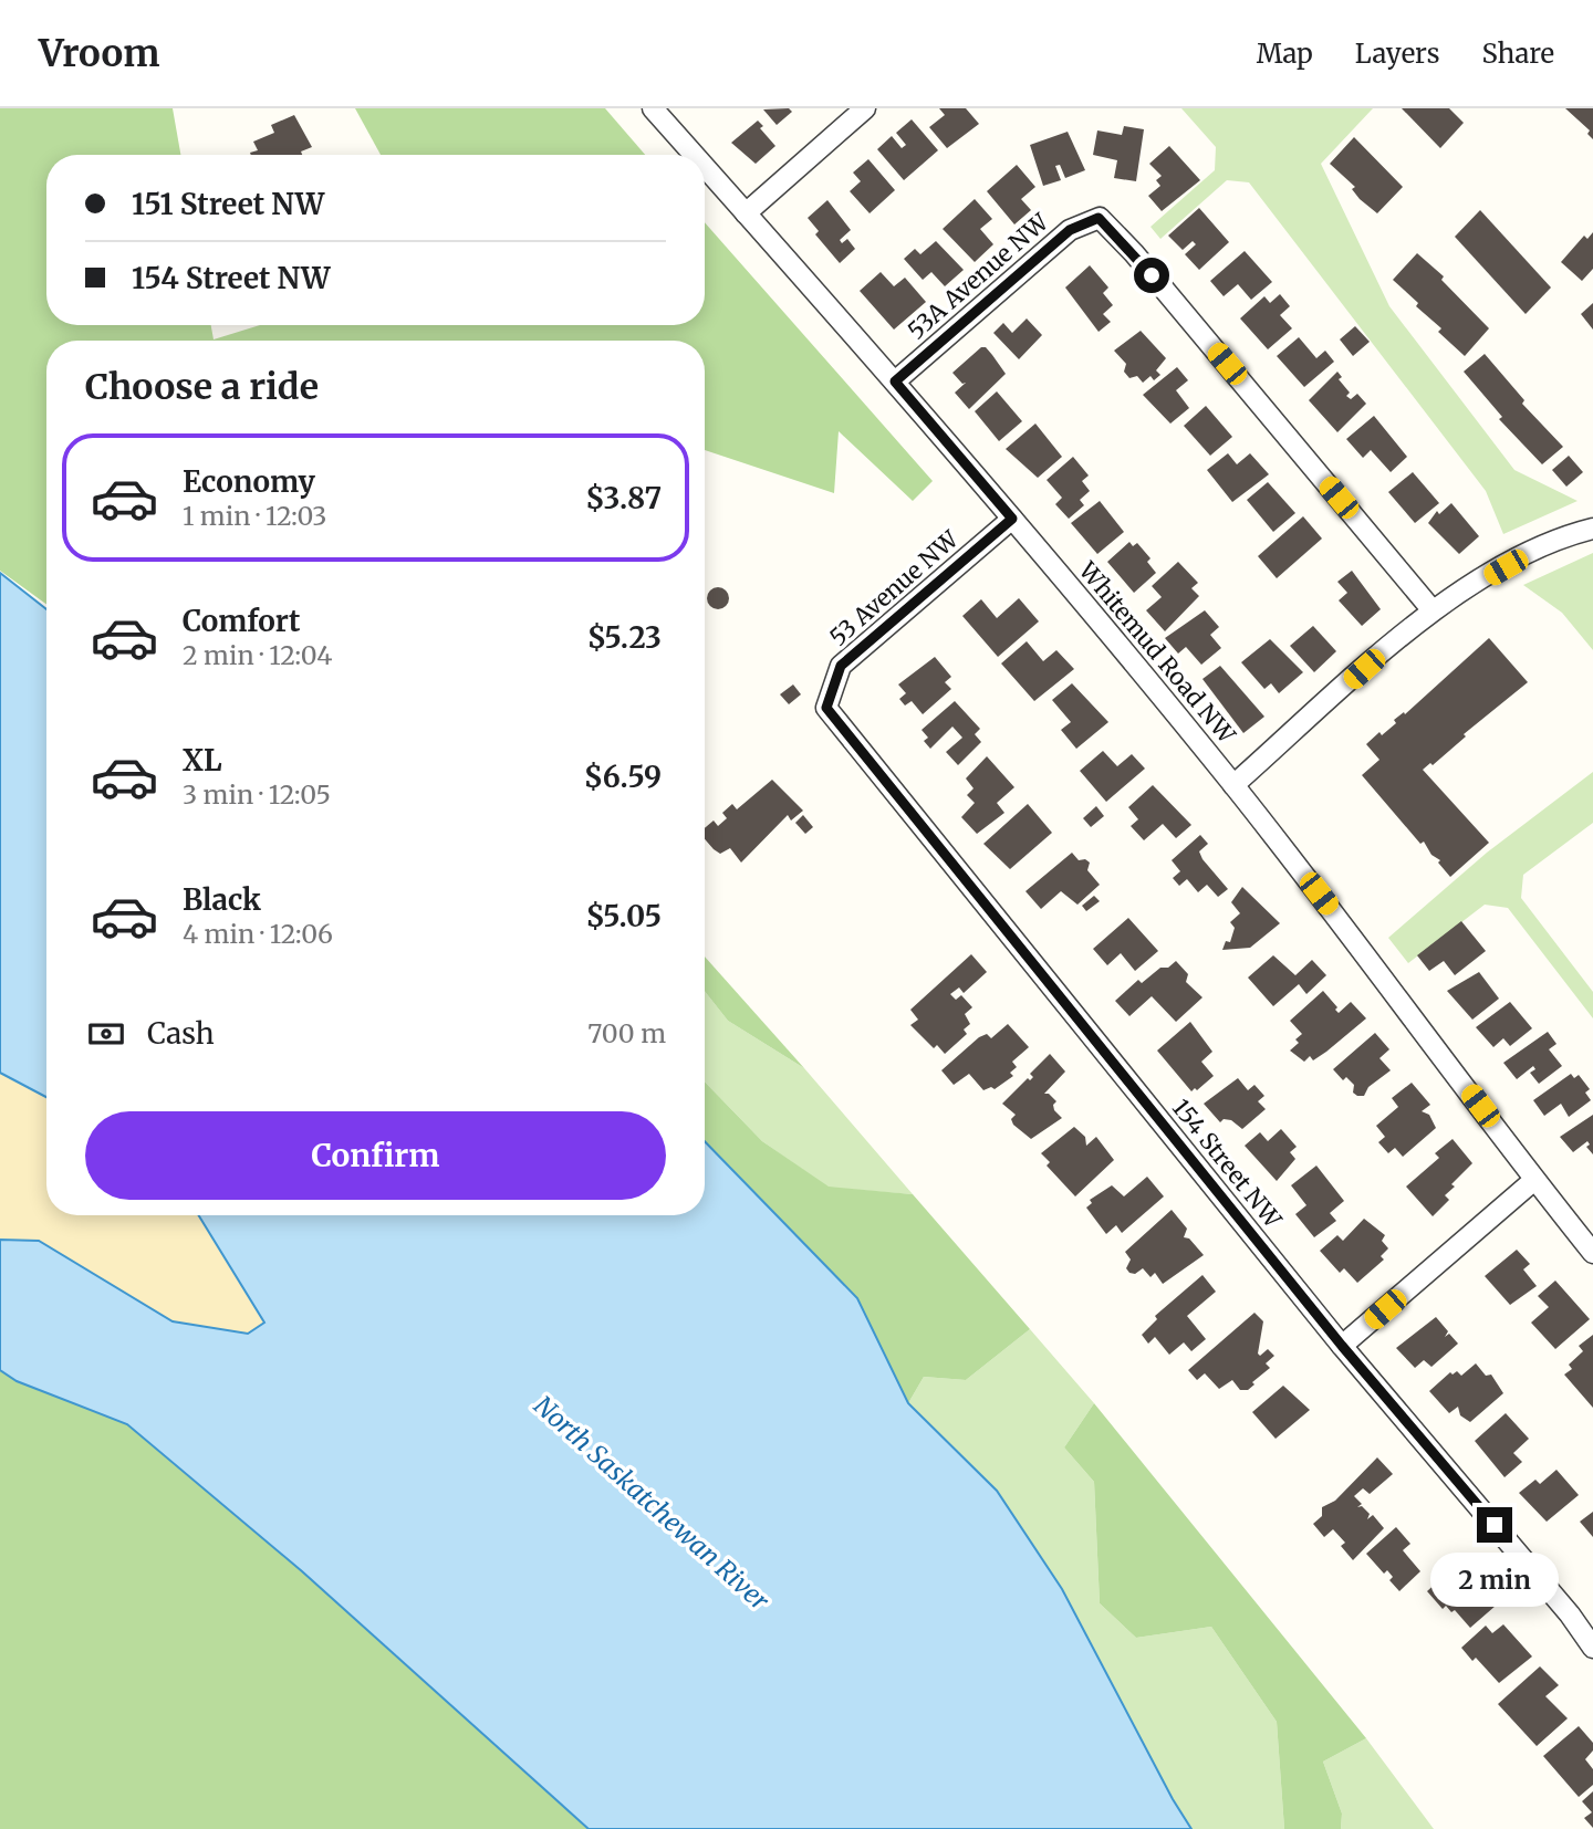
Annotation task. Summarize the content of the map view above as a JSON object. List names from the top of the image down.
{
  "streets": {
    "street": [
      "53A Avenue NW",
      "53 Avenue NW",
      "Whitemud Road NW",
      "154 Street NW"
    ]
  },
  "crossings": [
    ["53A Avenue NW", "Whitemud Road NW"],
    ["53 Avenue NW", "Whitemud Road NW"],
    ["53 Avenue NW", "154 Street NW"]
  ],
  "water": ["North Saskatchewan River"],
  "page": {
    "header": "Vroom",
    "nav": ["Map", "Layers", "Share"],
    "banner": ["151 Street NW", "154 Street NW"],
    "heading": "Choose a ride",
    "list": [
      {
        "name": "Economy",
        "note": "1 min · 12:03",
        "value": "$3.87"
      },
      {
        "name": "Comfort",
        "note": "2 min · 12:04",
        "value": "$5.23"
      },
      {
        "name": "XL",
        "note": "3 min · 12:05",
        "value": "$6.59"
      },
      {
        "name": "Black",
        "note": "4 min · 12:06",
        "value": "$5.05"
      }
    ],
    "pay": ["Cash", "700 m"],
    "buttons": "Confirm",
    "bubble": "2 min"
  }
}
